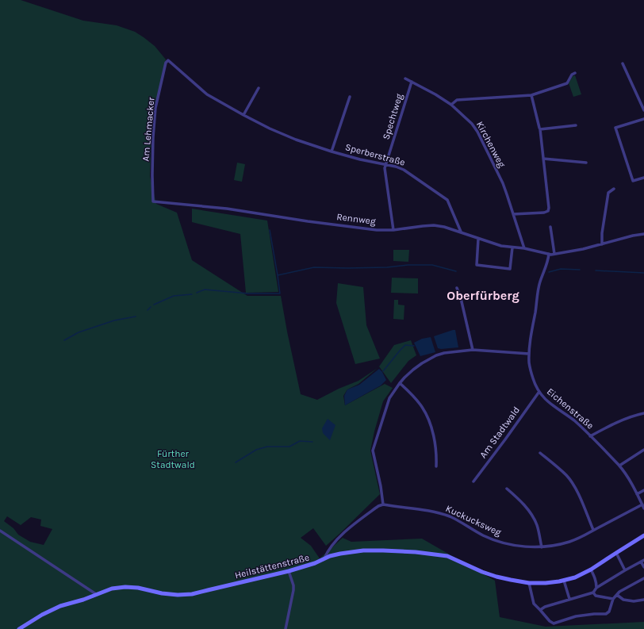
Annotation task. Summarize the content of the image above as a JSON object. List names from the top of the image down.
{
  "streets": {
    "street": [
      "Spechtweg",
      "Am Lehmacker",
      "Kirchenweg",
      "Sperberstraße",
      "Rennweg",
      "Eichenstraße",
      "Am Stadtwald",
      "Kuckucksweg",
      "Heilstättenstraße"
    ]
  },
  "crossings": [
    ["Spechtweg", "Kirchenweg"],
    ["Spechtweg", "Sperberstraße"],
    ["Spechtweg", "Rennweg"],
    ["Am Lehmacker", "Sperberstraße"],
    ["Am Lehmacker", "Rennweg"],
    ["Kirchenweg", "Rennweg"],
    ["Sperberstraße", "Rennweg"],
    ["Rennweg", "Eichenstraße"],
    ["Eichenstraße", "Am Stadtwald"],
    ["Eichenstraße", "Kuckucksweg"]
  ],
  "districts": ["Oberfürberg"],
  "parks": ["Fürther Stadtwald"]
}
